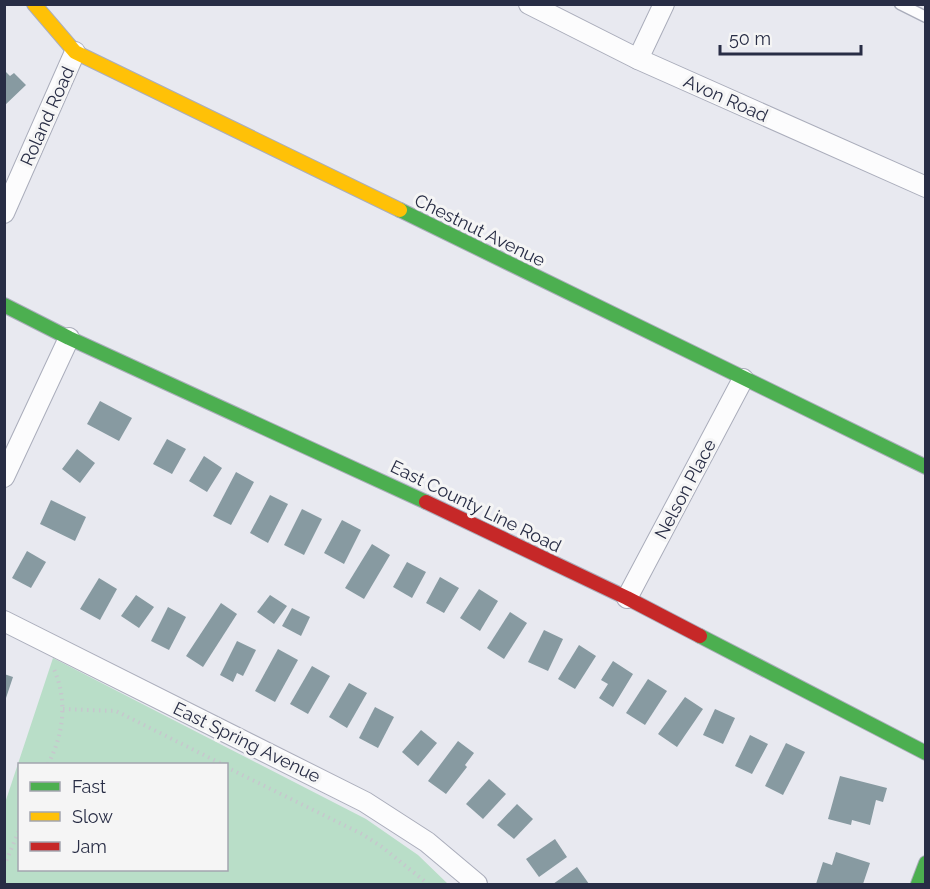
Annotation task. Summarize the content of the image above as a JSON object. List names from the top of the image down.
{
  "streets": {
    "street": [
      "Avon Road",
      "Roland Road",
      "Chestnut Avenue",
      "Nelson Place",
      "East County Line Road",
      "East Spring Avenue"
    ]
  },
  "crossings": [
    ["Roland Road", "Chestnut Avenue"],
    ["Chestnut Avenue", "Nelson Place"],
    ["Nelson Place", "East County Line Road"]
  ],
  "legend": ["Fast", "Slow", "Jam"],
  "scale_bar": "50 m"
}
